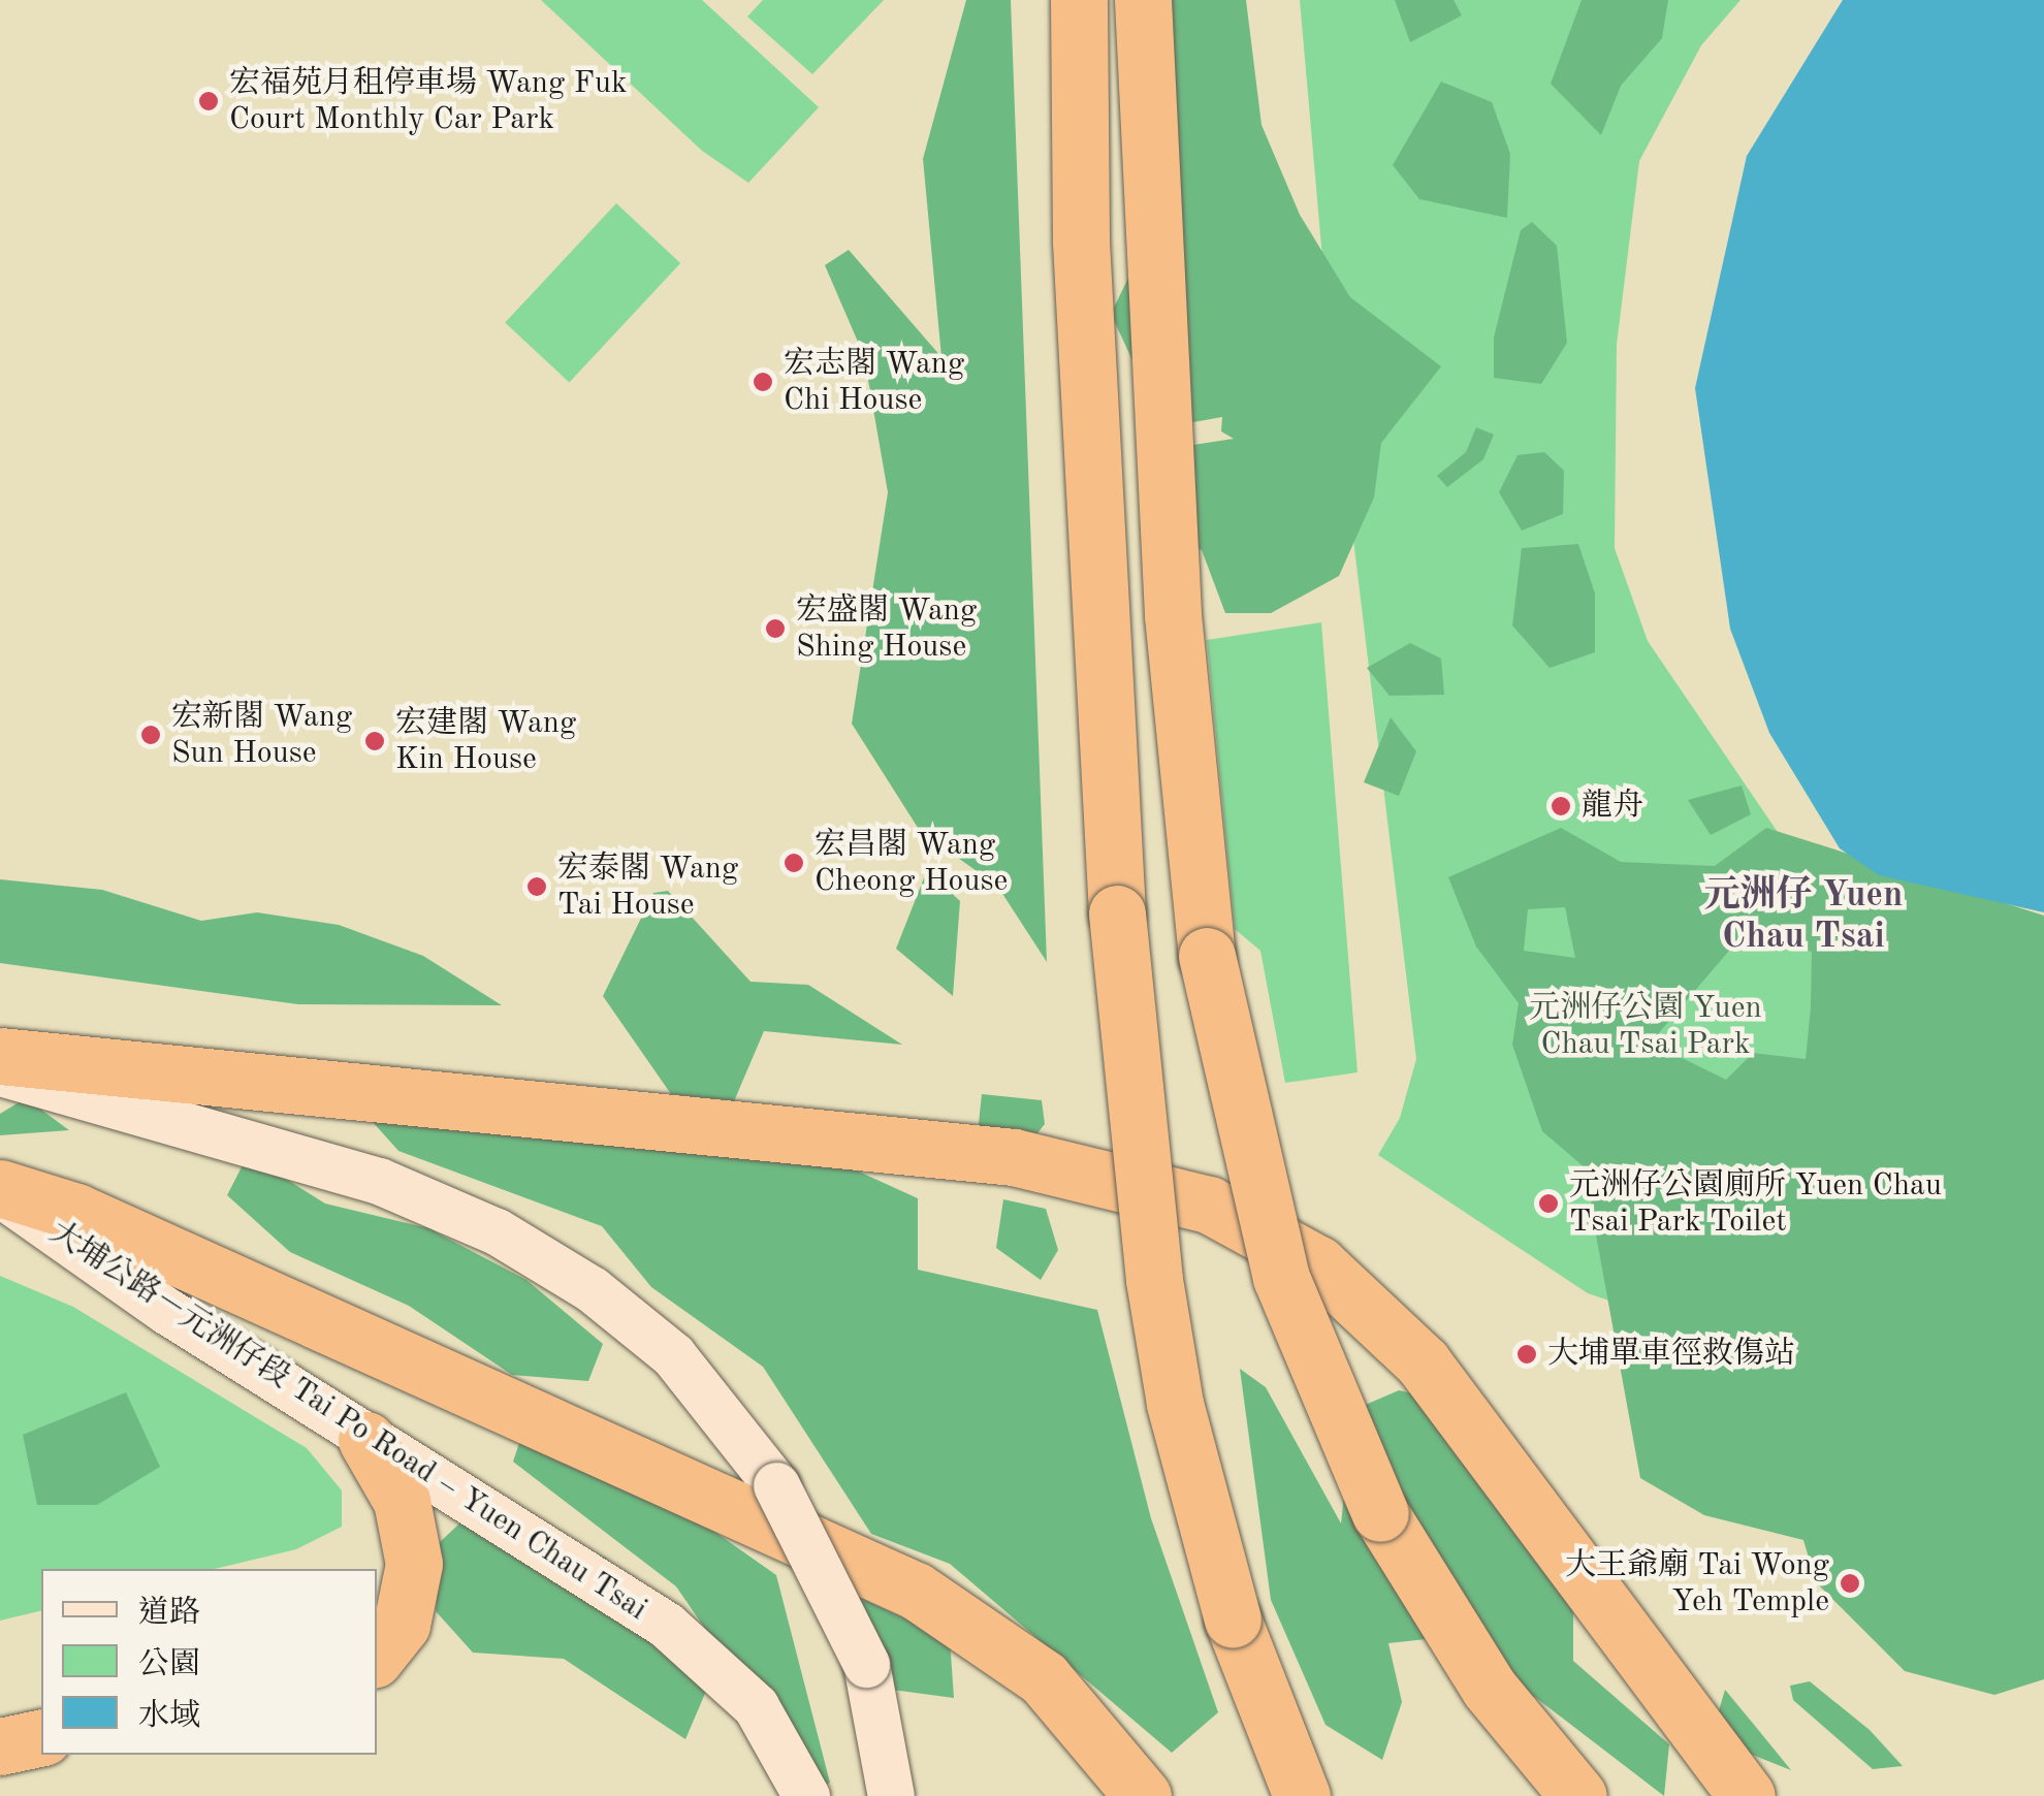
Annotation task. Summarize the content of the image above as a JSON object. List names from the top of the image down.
{
  "streets": {
    "main road": ["大埔公路－元洲仔段 Tai Po Road – Yuen Chau Tsai"]
  },
  "districts": ["元洲仔 Yuen Chau Tsai"],
  "parks": ["元洲仔公園 Yuen Chau Tsai Park"],
  "places": [
    "宏福苑月租停車場 Wang Fuk Court Monthly Car Park",
    "宏志閣 Wang Chi House",
    "宏盛閣 Wang Shing House",
    "宏新閣 Wang Sun House",
    "宏建閣 Wang Kin House",
    "龍舟",
    "宏昌閣 Wang Cheong House",
    "宏泰閣 Wang Tai House",
    "元洲仔公園廁所 Yuen Chau Tsai Park Toilet",
    "大埔單車徑救傷站",
    "大王爺廟 Tai Wong Yeh Temple"
  ],
  "legend": ["道路", "公園", "水域"]
}
